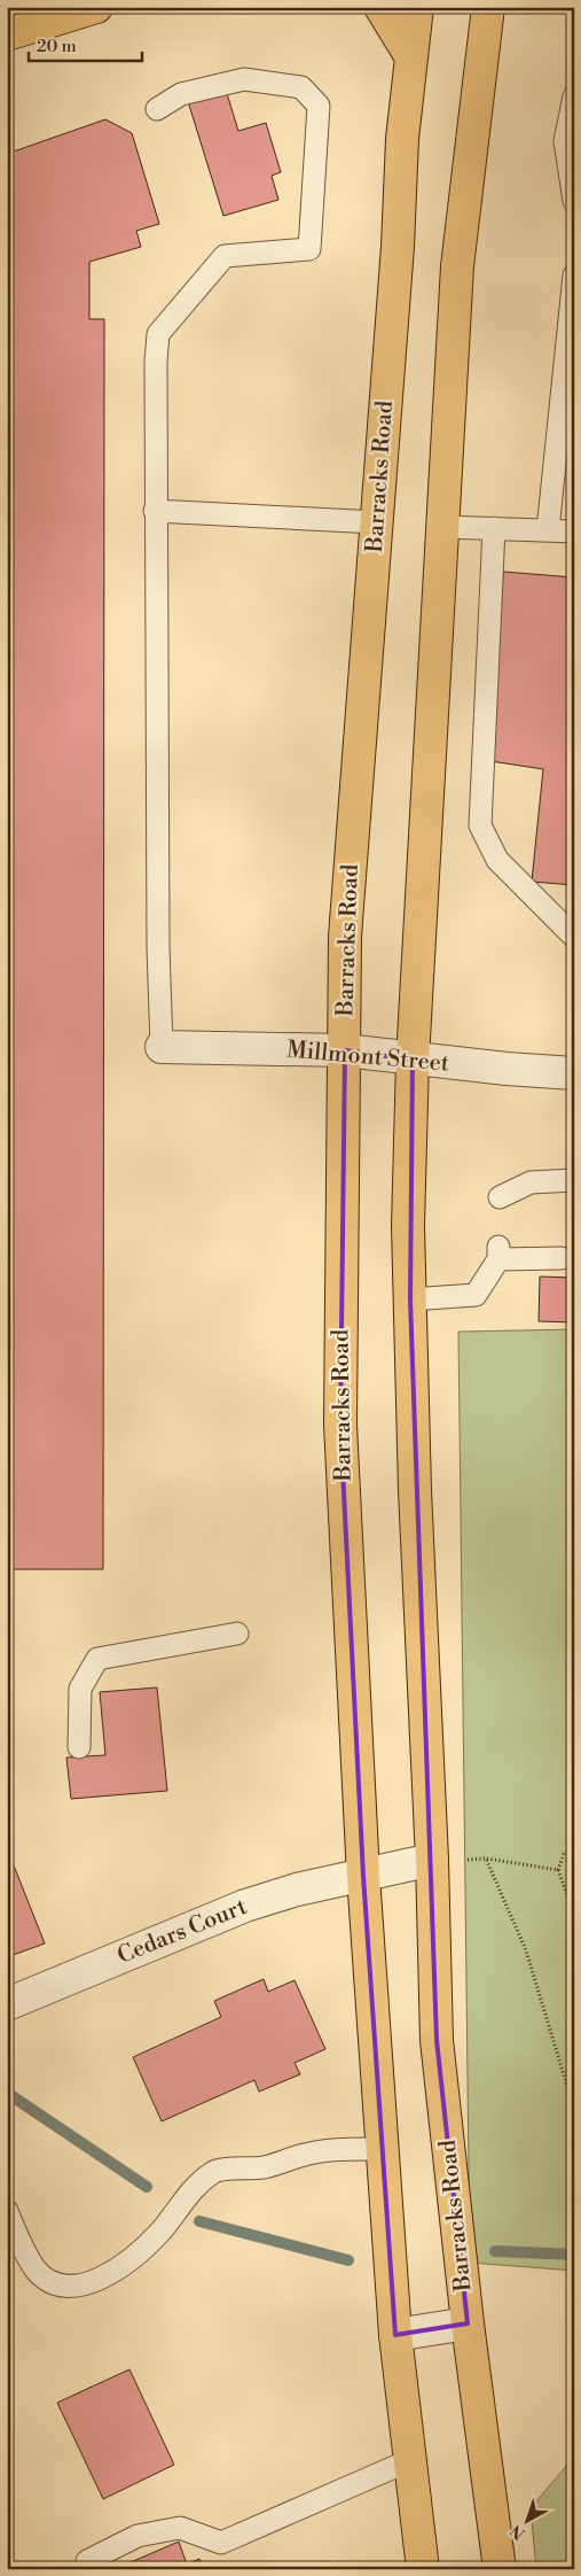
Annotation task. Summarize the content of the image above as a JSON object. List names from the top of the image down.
{
  "streets": {
    "main road": ["Barracks Road"],
    "street": ["Millmont Street", "Cedars Court"]
  },
  "crossings": [
    ["Barracks Road", "Millmont Street"],
    ["Barracks Road", "Cedars Court"]
  ],
  "scale_bar": "20 m",
  "north": "bottom left"
}
